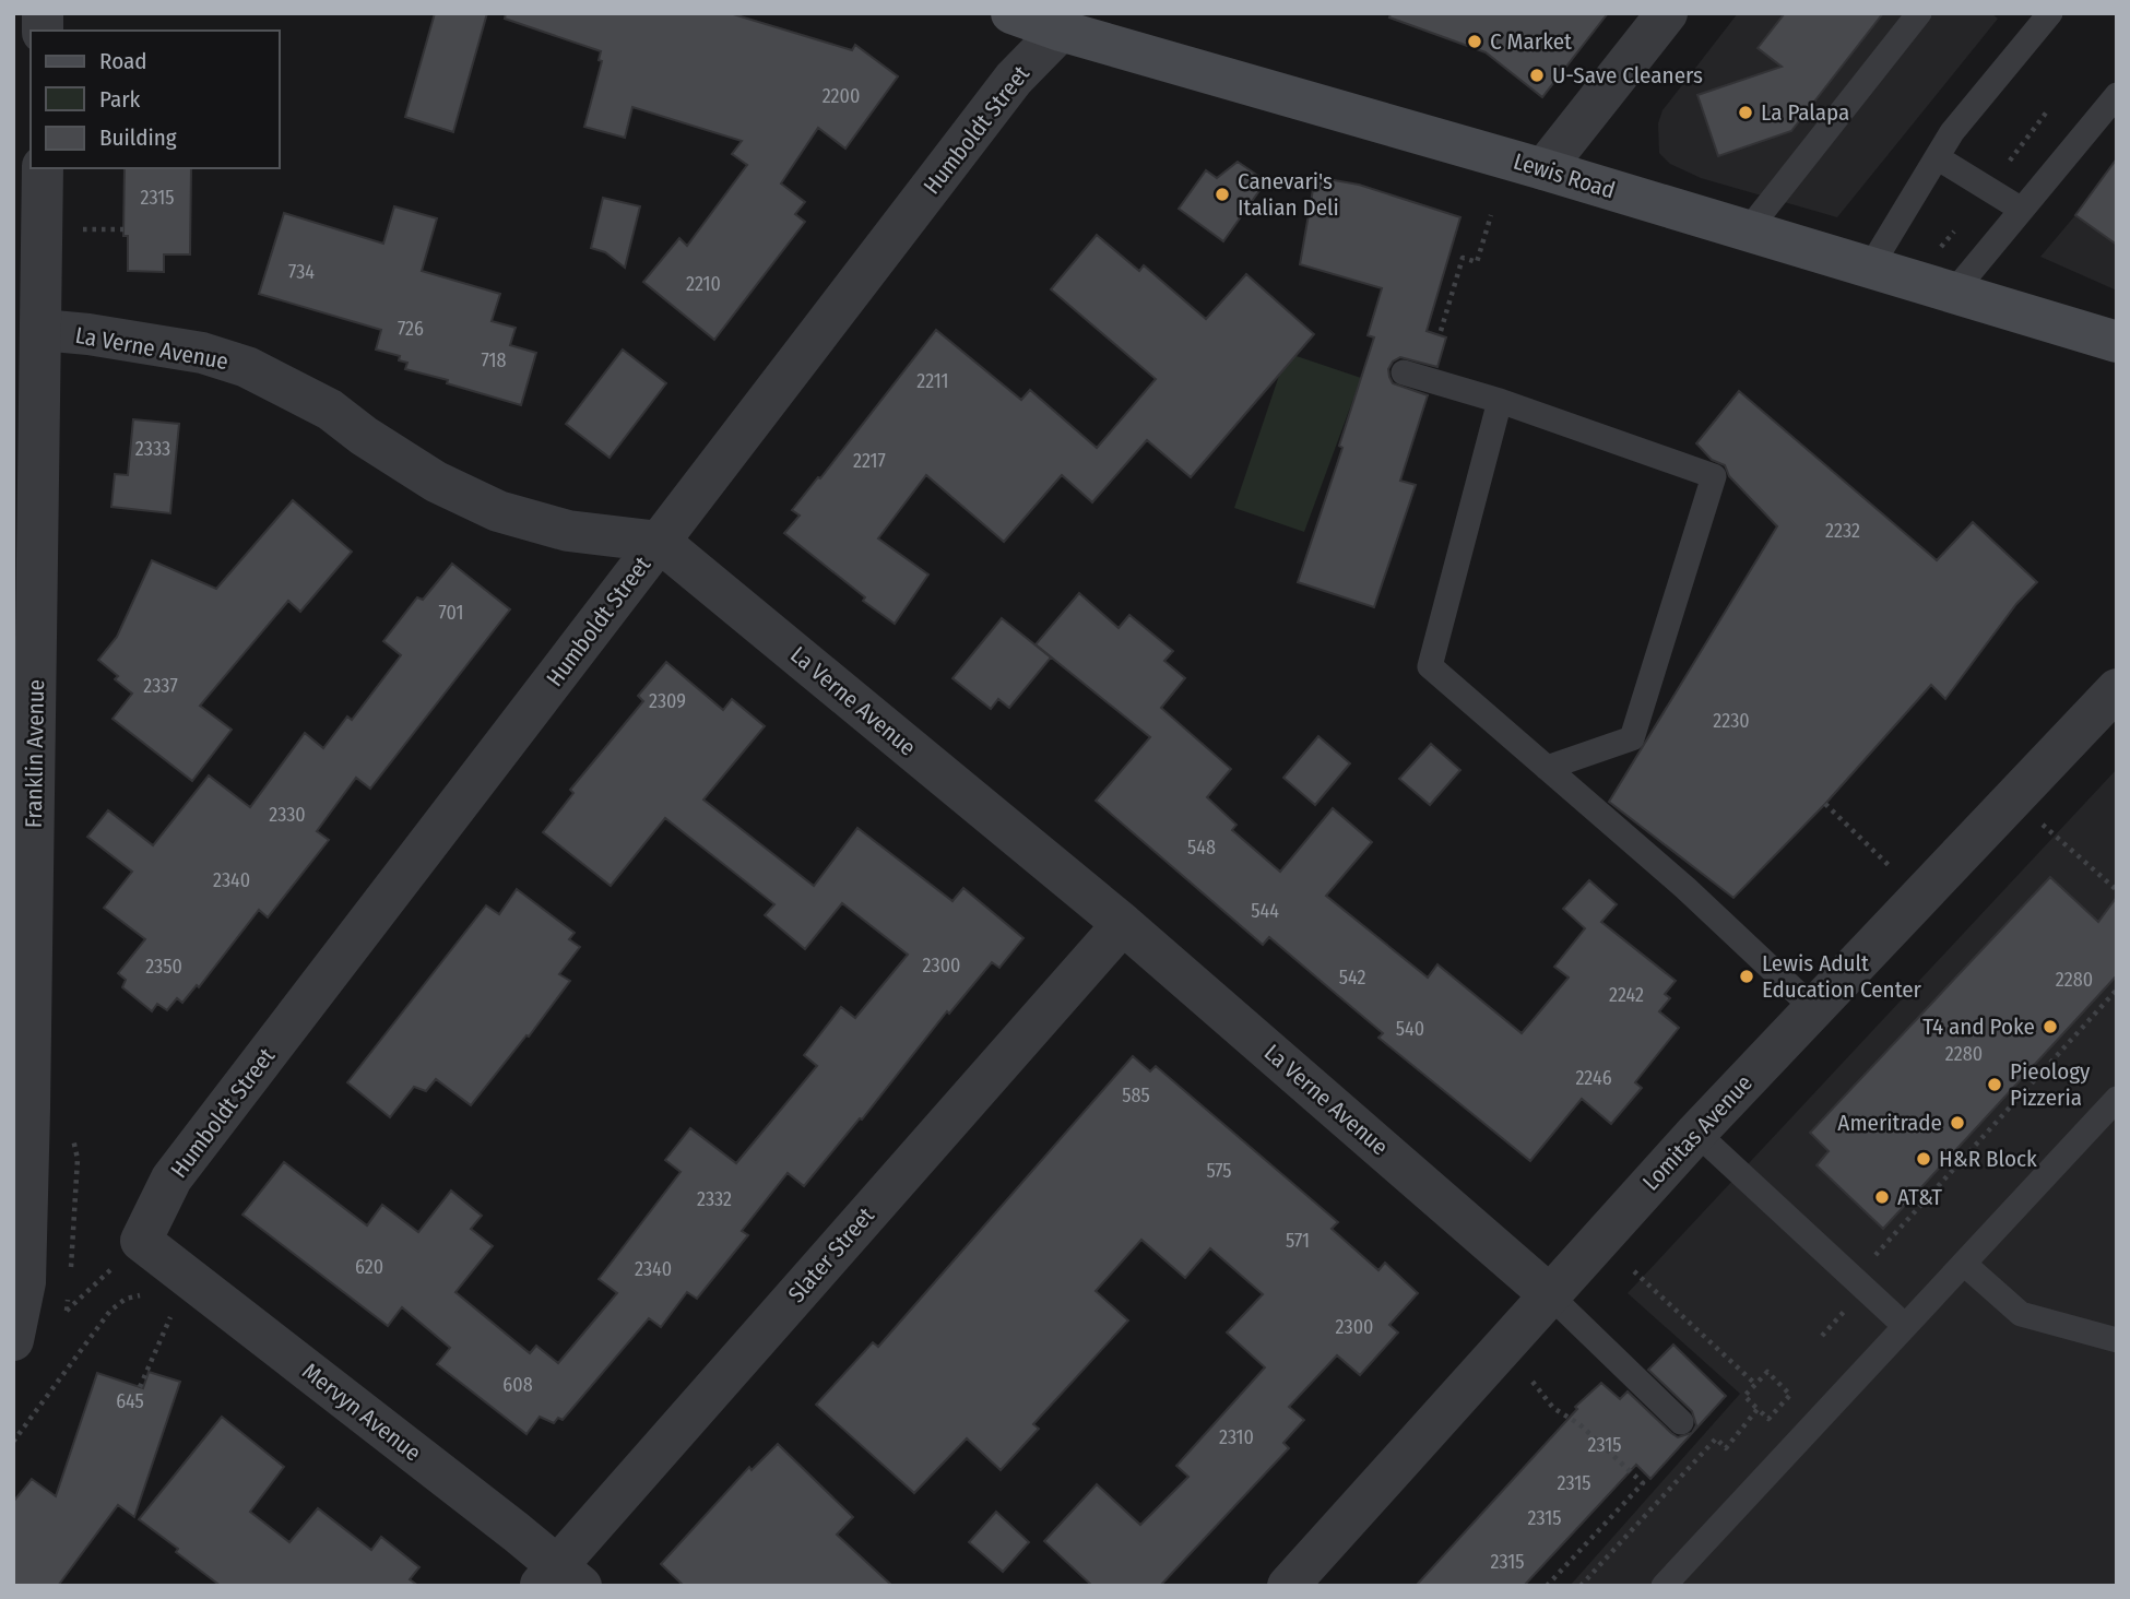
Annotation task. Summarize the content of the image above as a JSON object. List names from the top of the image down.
{
  "streets": {
    "main road": ["Lewis Road"],
    "street": [
      "Humboldt Street",
      "La Verne Avenue",
      "Franklin Avenue",
      "Lomitas Avenue",
      "Slater Street",
      "Mervyn Avenue"
    ]
  },
  "crossings": [
    ["Humboldt Street", "Lewis Road"],
    ["Humboldt Street", "La Verne Avenue"],
    ["Humboldt Street", "Mervyn Avenue"],
    ["La Verne Avenue", "Franklin Avenue"],
    ["La Verne Avenue", "Lomitas Avenue"],
    ["La Verne Avenue", "Slater Street"],
    ["Slater Street", "Mervyn Avenue"]
  ],
  "places": [
    "C Market",
    "U-Save Cleaners",
    "La Palapa",
    "Canevari's Italian Deli",
    "Lewis Adult Education Center",
    "T4 and Poke",
    "Pieology Pizzeria",
    "Ameritrade",
    "H&R Block",
    "AT&T"
  ],
  "house_numbers": [
    "2200",
    "2315",
    "734",
    "2210",
    "726",
    "718",
    "2211",
    "2333",
    "2217",
    "2232",
    "701",
    "2337",
    "2309",
    "2230",
    "2330",
    "548",
    "2340",
    "544",
    "2300",
    "2350",
    "542",
    "2280",
    "2242",
    "540",
    "2280",
    "2246",
    "585",
    "575",
    "2332",
    "571",
    "620",
    "2340",
    "2300",
    "608",
    "645",
    "2310",
    "2315",
    "2315",
    "2315",
    "2315"
  ],
  "legend": ["Road", "Park", "Building"]
}
